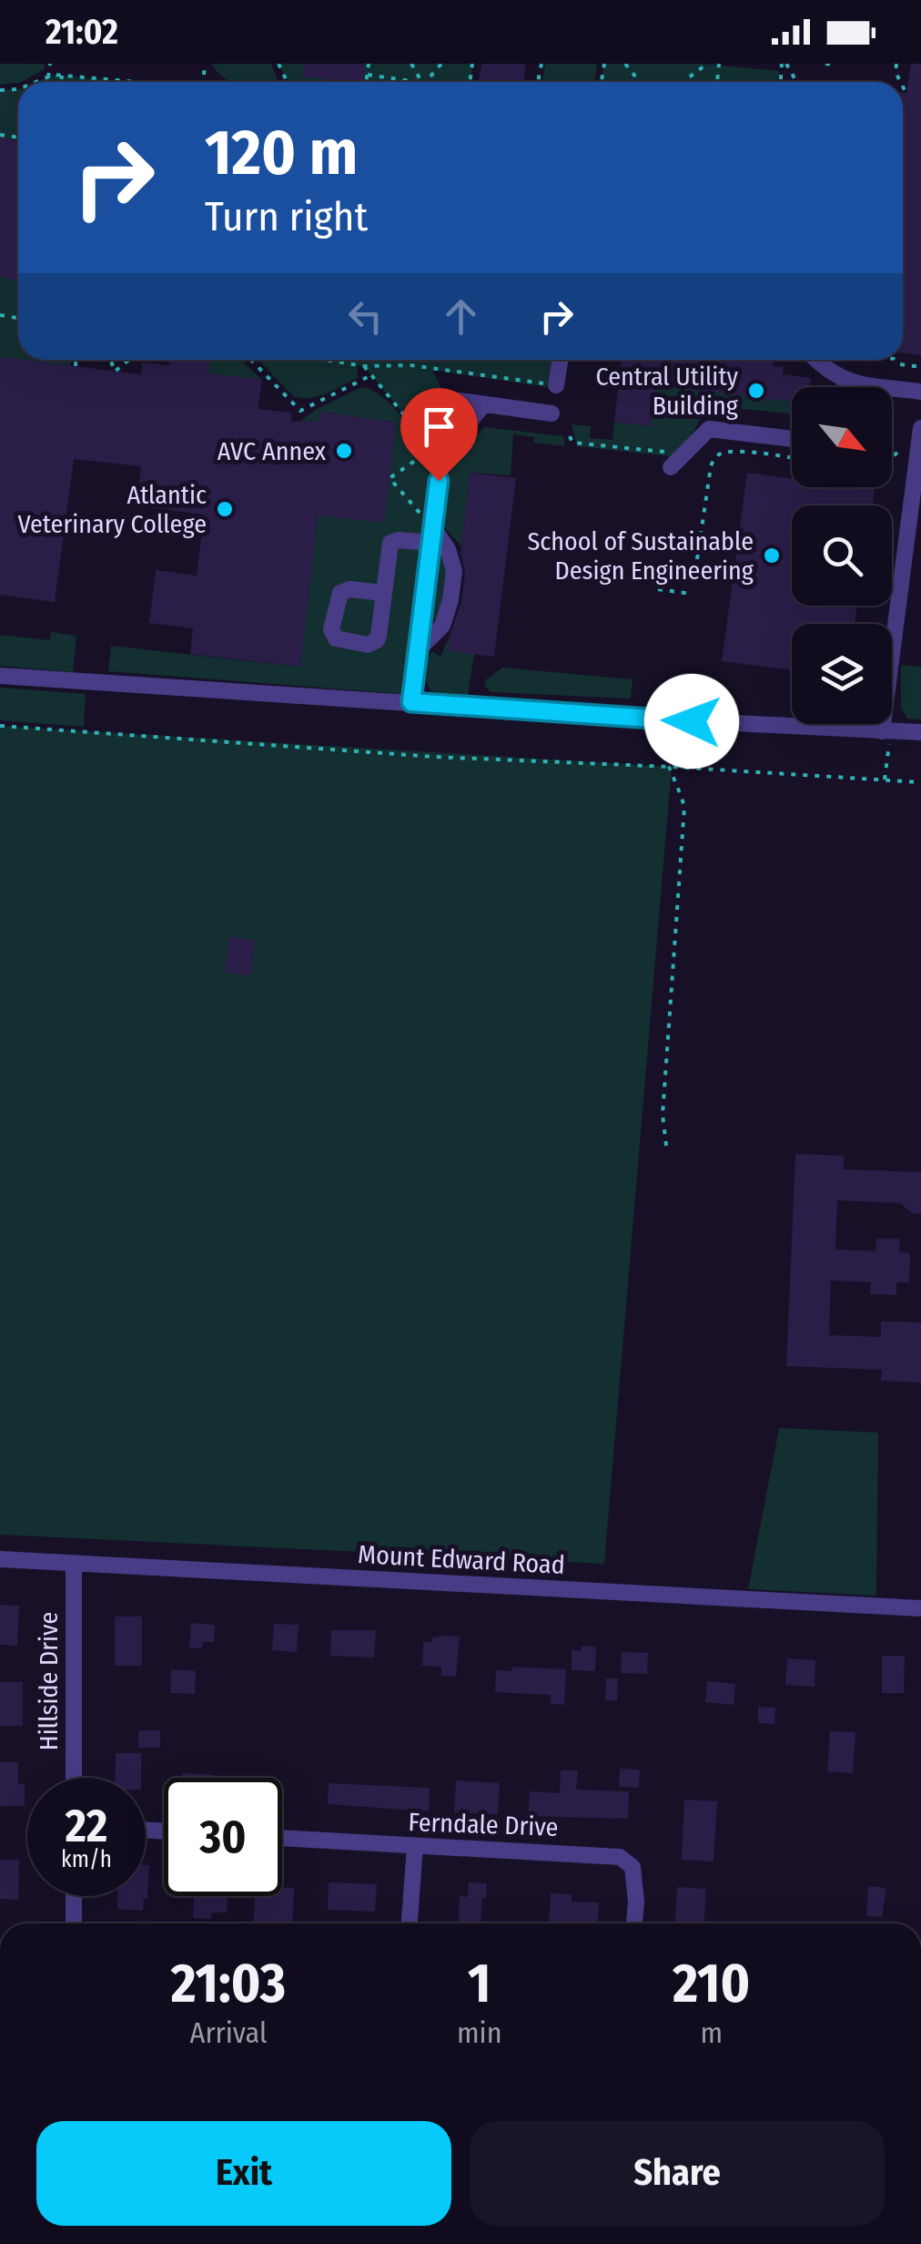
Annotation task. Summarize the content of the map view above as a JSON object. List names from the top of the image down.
{
  "streets": {
    "street": ["Mount Edward Road", "Hillside Drive", "Ferndale Drive"]
  },
  "crossings": [
    ["Mount Edward Road", "Hillside Drive"]
  ],
  "places": [
    "Central Utility Building",
    "AVC Annex",
    "Atlantic Veterinary College",
    "School of Sustainable Design Engineering"
  ],
  "north": "bottom right",
  "page": {
    "status": "21:02",
    "turn": ["120 m", "Turn right"],
    "speed": "22 km/h",
    "limit": "30",
    "eta": [
      "21:03",
      "Arrival",
      "1",
      "min",
      "210",
      "m"
    ],
    "buttons": ["Exit", "Share"]
  }
}
